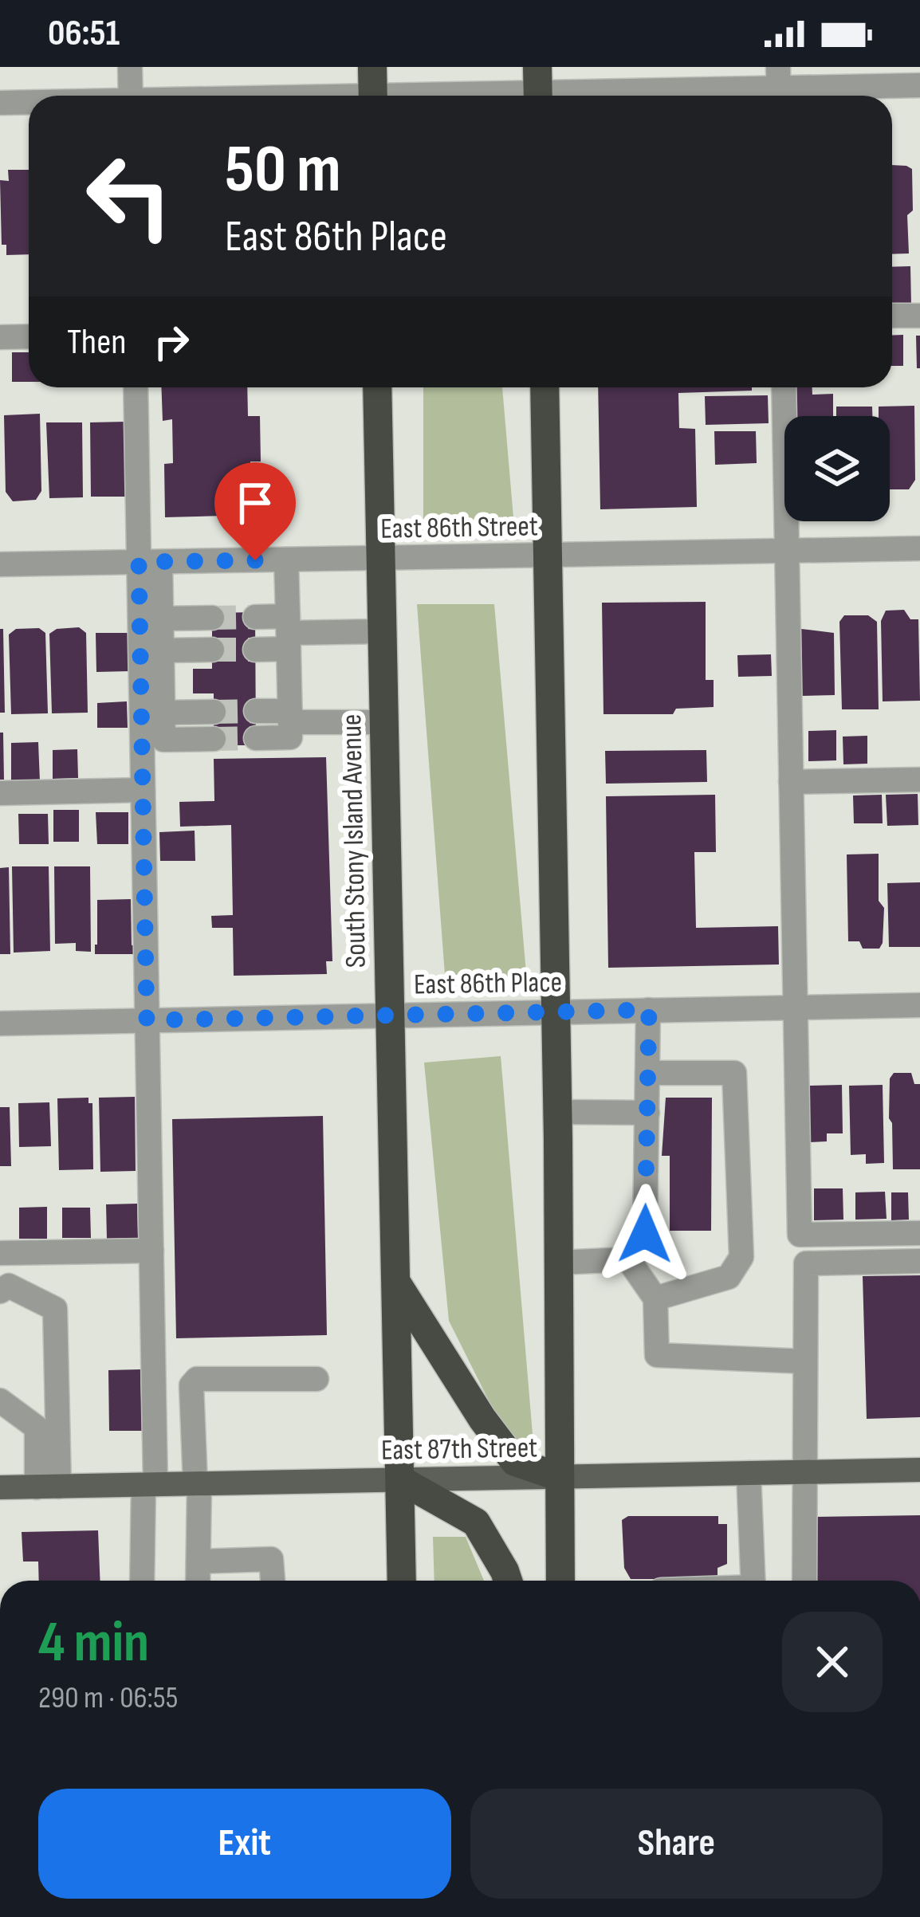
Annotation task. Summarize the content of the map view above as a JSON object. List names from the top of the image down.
{
  "streets": {
    "highway": ["South Stony Island Avenue"],
    "main road": ["East 87th Street"],
    "street": ["East 86th Street", "East 86th Place"]
  },
  "crossings": [
    ["East 86th Street", "South Stony Island Avenue"],
    ["South Stony Island Avenue", "East 86th Place"],
    ["South Stony Island Avenue", "East 87th Street"]
  ],
  "page": {
    "status": "06:51",
    "turn": ["50 m", "East 86th Place"],
    "then": "Then",
    "heading": ["4 min", "290 m · 06:55"],
    "buttons": ["Exit", "Share"]
  }
}
